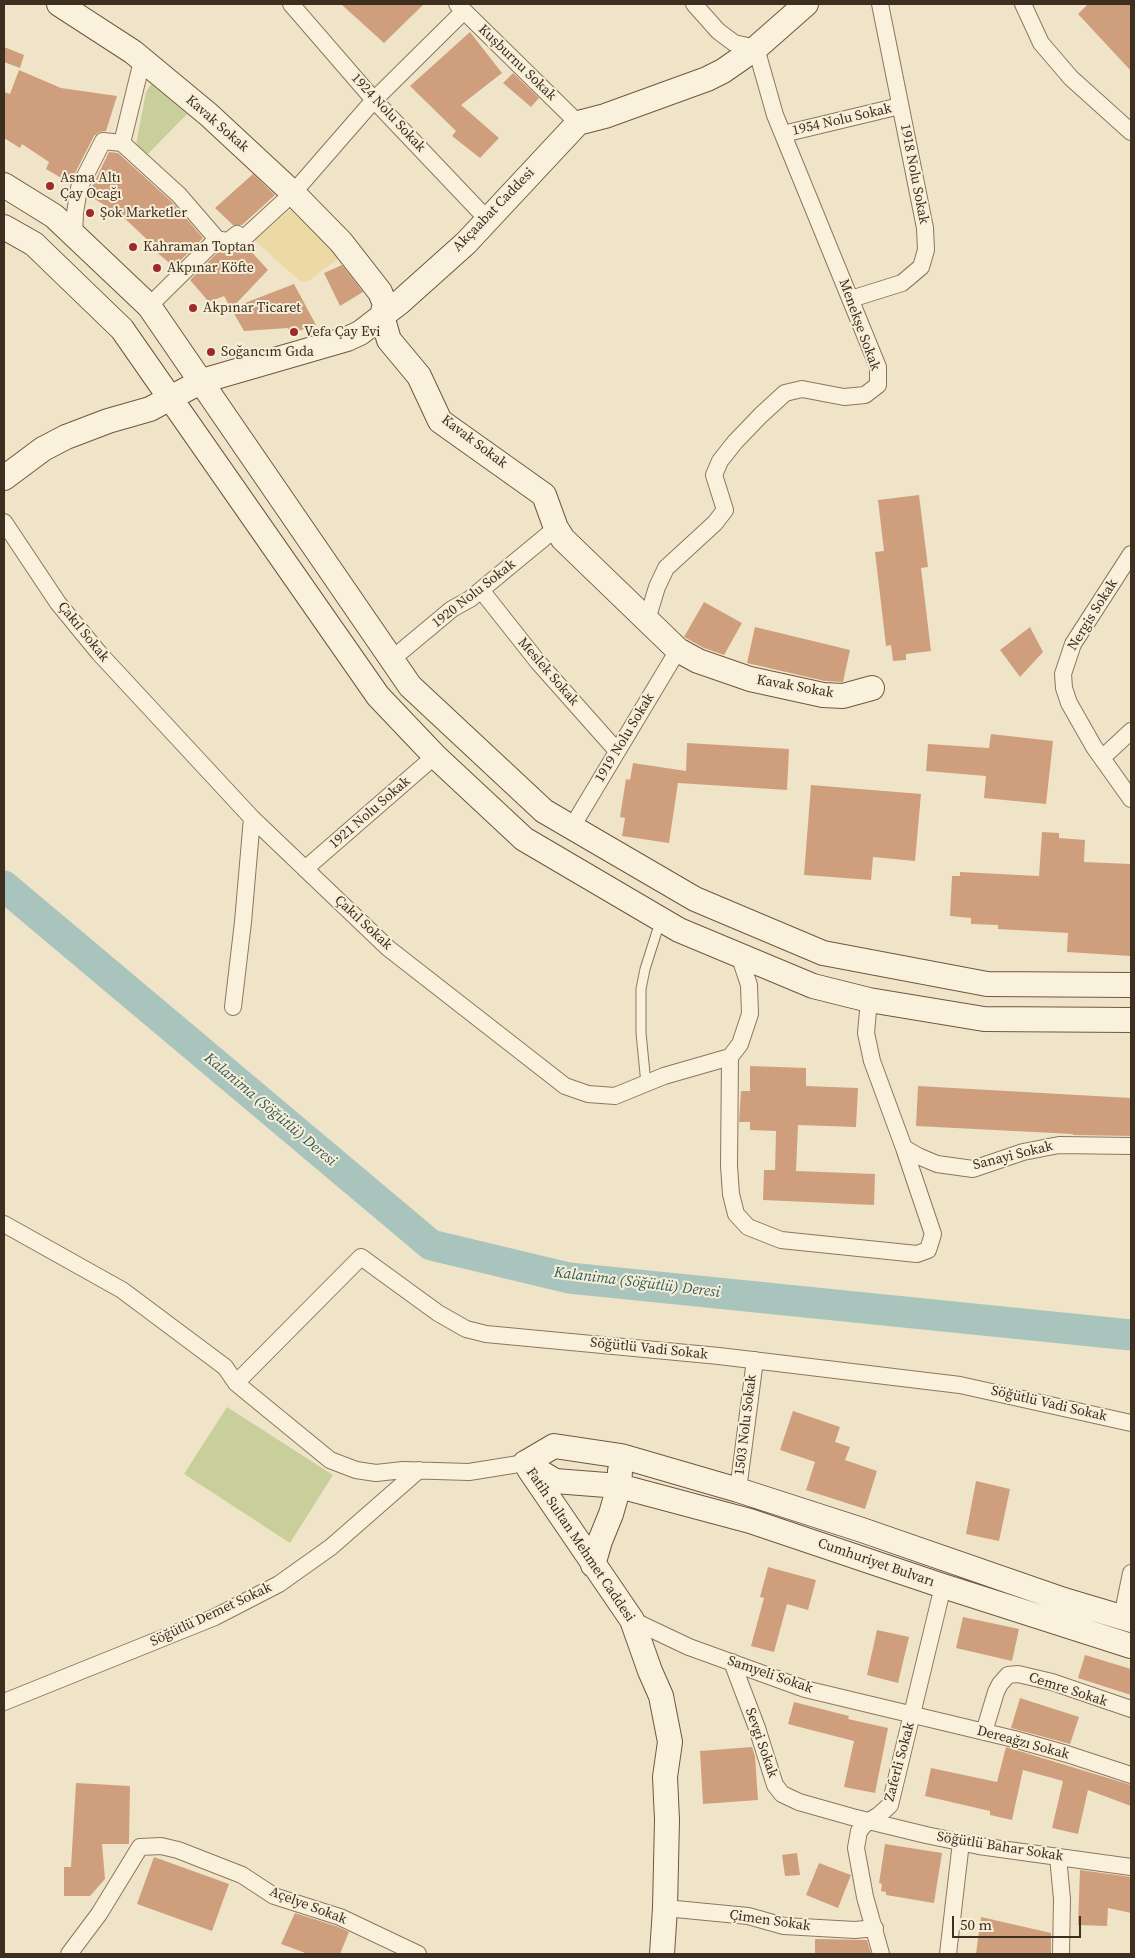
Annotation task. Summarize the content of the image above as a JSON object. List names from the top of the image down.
{
  "streets": {
    "street": [
      "Kuşburnu Sokak",
      "1924 Nolu Sokak",
      "1954 Nolu Sokak",
      "Kavak Sokak",
      "1918 Nolu Sokak",
      "Akçaabat Caddesi",
      "Menekşe Sokak",
      "1920 Nolu Sokak",
      "Nergis Sokak",
      "Çakıl Sokak",
      "Meslek Sokak",
      "1919 Nolu Sokak",
      "1921 Nolu Sokak",
      "Sanayi Sokak",
      "Söğütlü Vadi Sokak",
      "1503 Nolu Sokak",
      "Fatih Sultan Mehmet Caddesi",
      "Cumhuriyet Bulvarı",
      "Söğütlü Demet Sokak",
      "Samyeli Sokak",
      "Cemre Sokak",
      "Sevgi Sokak",
      "Dereağzı Sokak",
      "Zaferli Sokak",
      "Söğütlü Bahar Sokak",
      "Açelye Sokak",
      "Çimen Sokak"
    ]
  },
  "crossings": [
    ["Kuşburnu Sokak", "Akçaabat Caddesi"],
    ["1924 Nolu Sokak", "Akçaabat Caddesi"],
    ["1954 Nolu Sokak", "1918 Nolu Sokak"],
    ["1954 Nolu Sokak", "Menekşe Sokak"],
    ["Kavak Sokak", "Akçaabat Caddesi"],
    ["Kavak Sokak", "Menekşe Sokak"],
    ["Kavak Sokak", "1920 Nolu Sokak"],
    ["Kavak Sokak", "1919 Nolu Sokak"],
    ["1918 Nolu Sokak", "Menekşe Sokak"],
    ["1920 Nolu Sokak", "Meslek Sokak"],
    ["Çakıl Sokak", "1921 Nolu Sokak"],
    ["Meslek Sokak", "1919 Nolu Sokak"],
    ["Söğütlü Vadi Sokak", "1503 Nolu Sokak"],
    ["Söğütlü Vadi Sokak", "Fatih Sultan Mehmet Caddesi"],
    ["1503 Nolu Sokak", "Cumhuriyet Bulvarı"],
    ["Fatih Sultan Mehmet Caddesi", "Cumhuriyet Bulvarı"],
    ["Fatih Sultan Mehmet Caddesi", "Söğütlü Demet Sokak"],
    ["Fatih Sultan Mehmet Caddesi", "Samyeli Sokak"],
    ["Fatih Sultan Mehmet Caddesi", "Çimen Sokak"],
    ["Cumhuriyet Bulvarı", "Zaferli Sokak"],
    ["Samyeli Sokak", "Sevgi Sokak"],
    ["Samyeli Sokak", "Dereağzı Sokak"],
    ["Samyeli Sokak", "Zaferli Sokak"],
    ["Cemre Sokak", "Dereağzı Sokak"],
    ["Sevgi Sokak", "Zaferli Sokak"],
    ["Sevgi Sokak", "Söğütlü Bahar Sokak"],
    ["Dereağzı Sokak", "Zaferli Sokak"],
    ["Zaferli Sokak", "Söğütlü Bahar Sokak"],
    ["Zaferli Sokak", "Çimen Sokak"]
  ],
  "water": ["Kalanima (Söğütlü) Deresi"],
  "places": [
    "Asma Altı Çay Ocağı",
    "Şok Marketler",
    "Kahraman Toptan",
    "Akpınar Köfte",
    "Akpınar Ticaret",
    "Vefa Çay Evi",
    "Soğancım Gıda"
  ],
  "scale_bar": "50 m"
}
